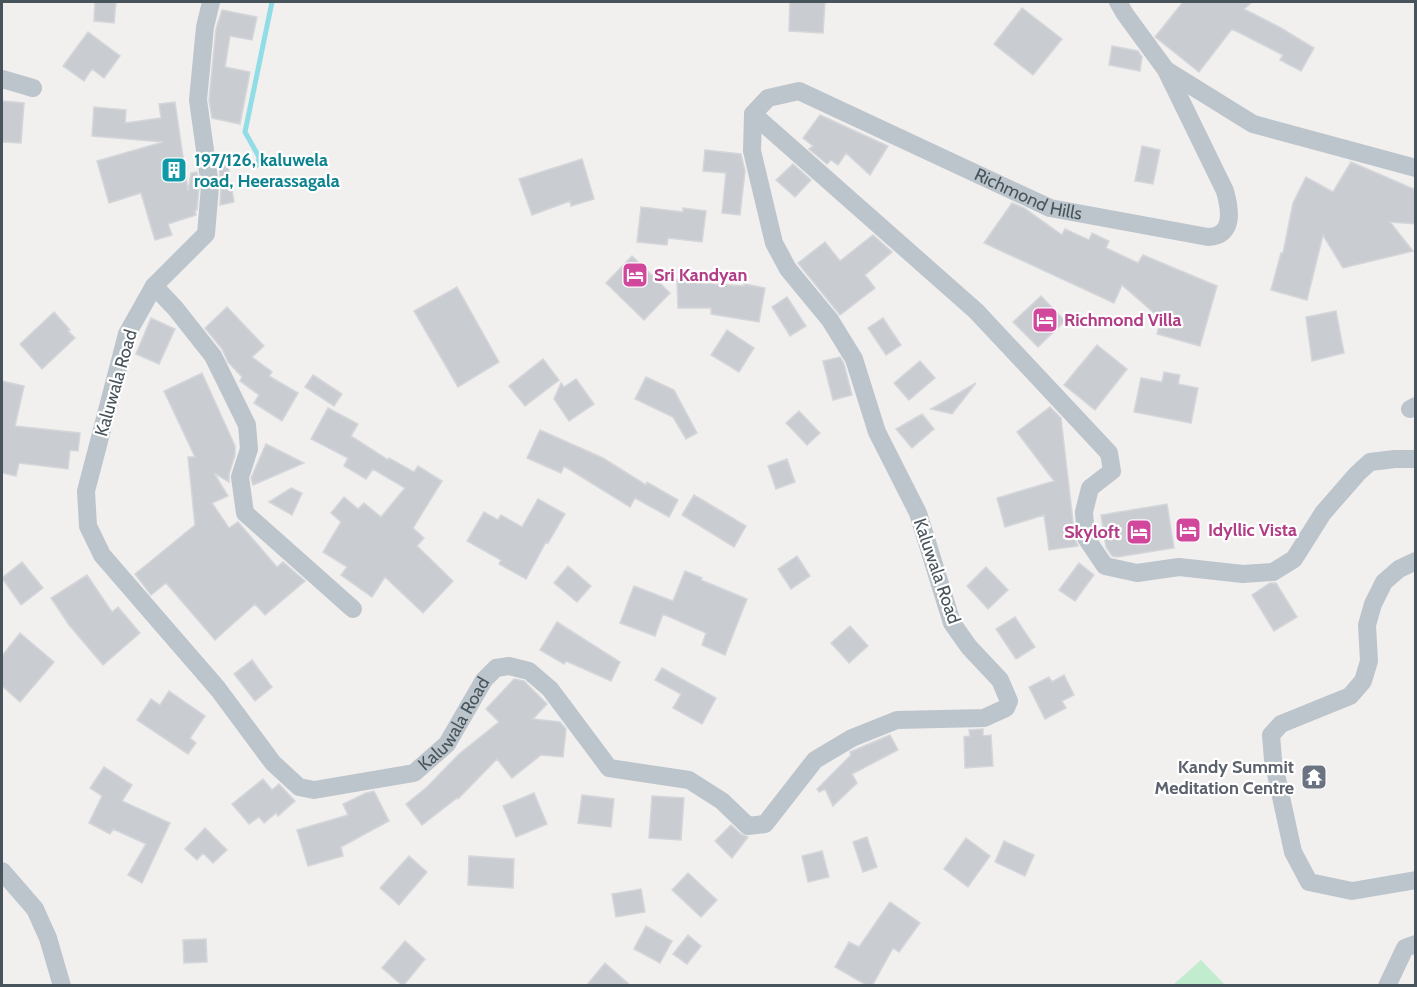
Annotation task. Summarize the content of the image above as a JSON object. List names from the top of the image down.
{
  "streets": {
    "street": ["Richmond Hills", "Kaluwala Road"]
  },
  "crossings": [
    ["Richmond Hills", "Kaluwala Road"]
  ],
  "places": {
    "building": ["197/126, kaluwela road, Heerassagala"],
    "hotel": [
      "Sri Kandyan",
      "Richmond Villa",
      "Idyllic Vista",
      "Skyloft"
    ],
    "temple": ["Kandy Summit Meditation Centre"]
  }
}
